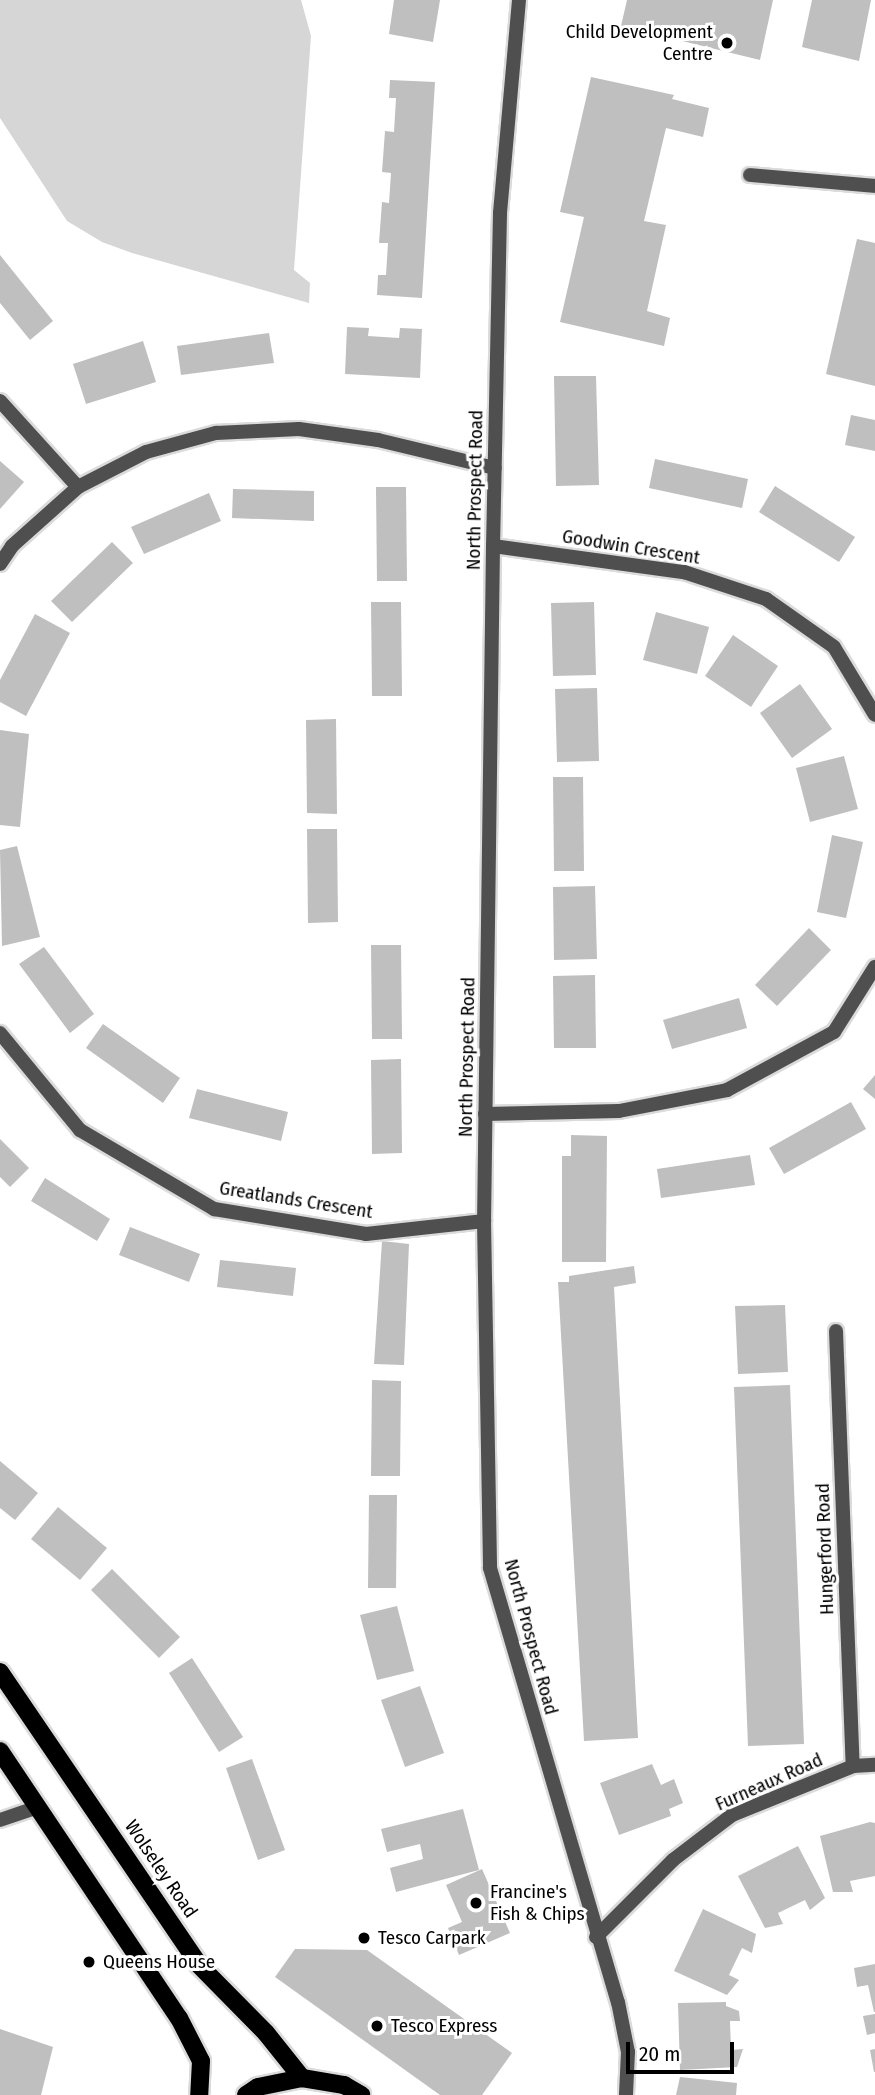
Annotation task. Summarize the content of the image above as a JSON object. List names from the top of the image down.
{
  "streets": {
    "main road": ["Wolseley Road"],
    "street": [
      "North Prospect Road",
      "Goodwin Crescent",
      "Greatlands Crescent",
      "Hungerford Road",
      "Furneaux Road"
    ]
  },
  "crossings": [
    ["North Prospect Road", "Goodwin Crescent"],
    ["North Prospect Road", "Greatlands Crescent"],
    ["North Prospect Road", "Furneaux Road"],
    ["Hungerford Road", "Furneaux Road"]
  ],
  "places": [
    "Child Development Centre",
    "Francine's Fish & Chips",
    "Tesco Carpark",
    "Queens House",
    "Tesco Express"
  ],
  "scale_bar": "20 m"
}
